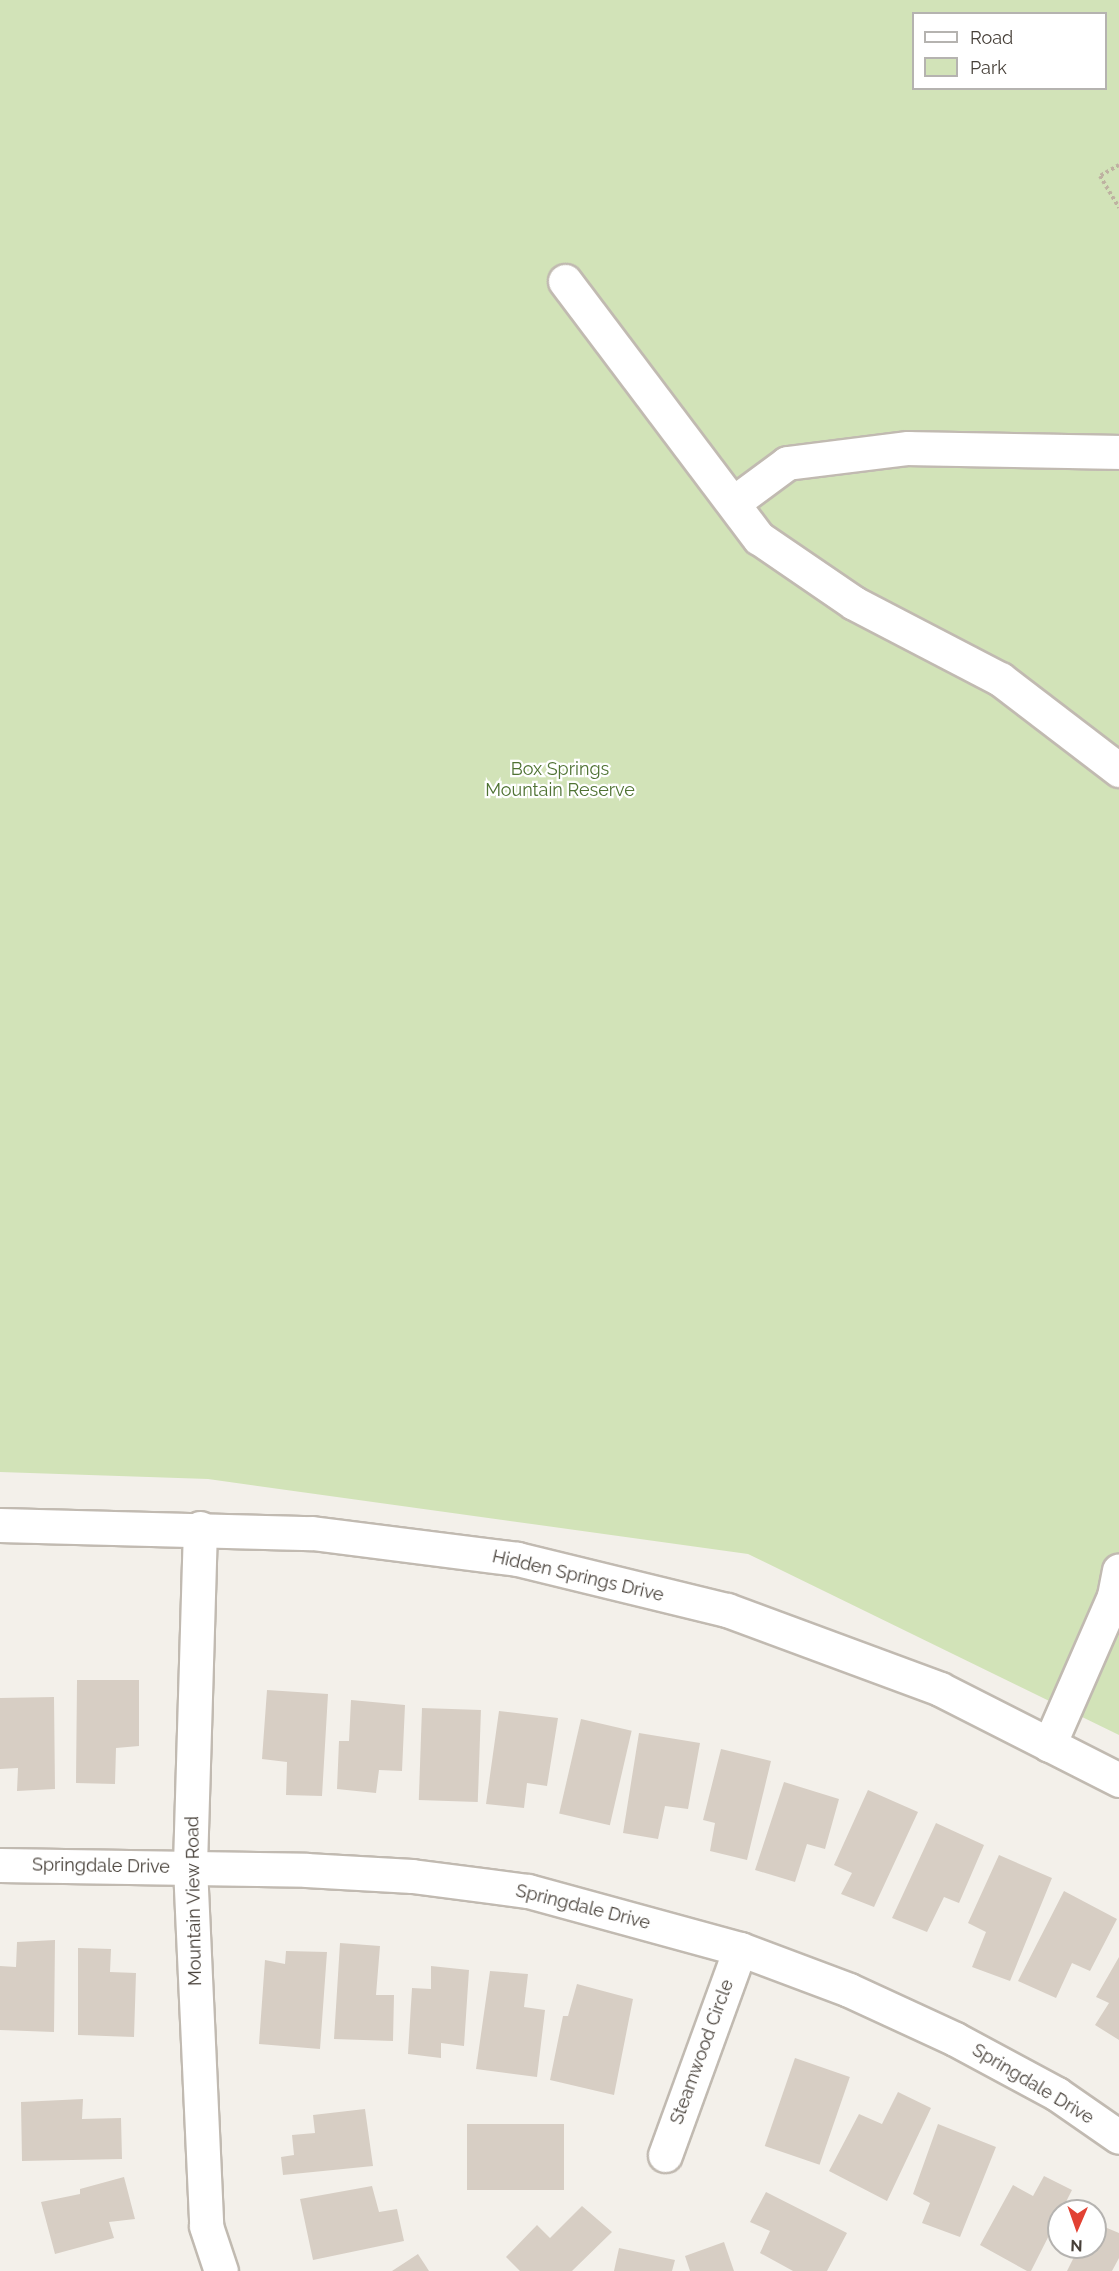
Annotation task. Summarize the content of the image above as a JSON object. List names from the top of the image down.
{
  "streets": {
    "street": [
      "Hidden Springs Drive",
      "Springdale Drive",
      "Mountain View Road",
      "Steamwood Circle"
    ]
  },
  "crossings": [
    ["Hidden Springs Drive", "Mountain View Road"],
    ["Springdale Drive", "Mountain View Road"],
    ["Springdale Drive", "Steamwood Circle"]
  ],
  "parks": ["Box Springs Mountain Reserve"],
  "legend": ["Road", "Park"],
  "north": "bottom"
}
